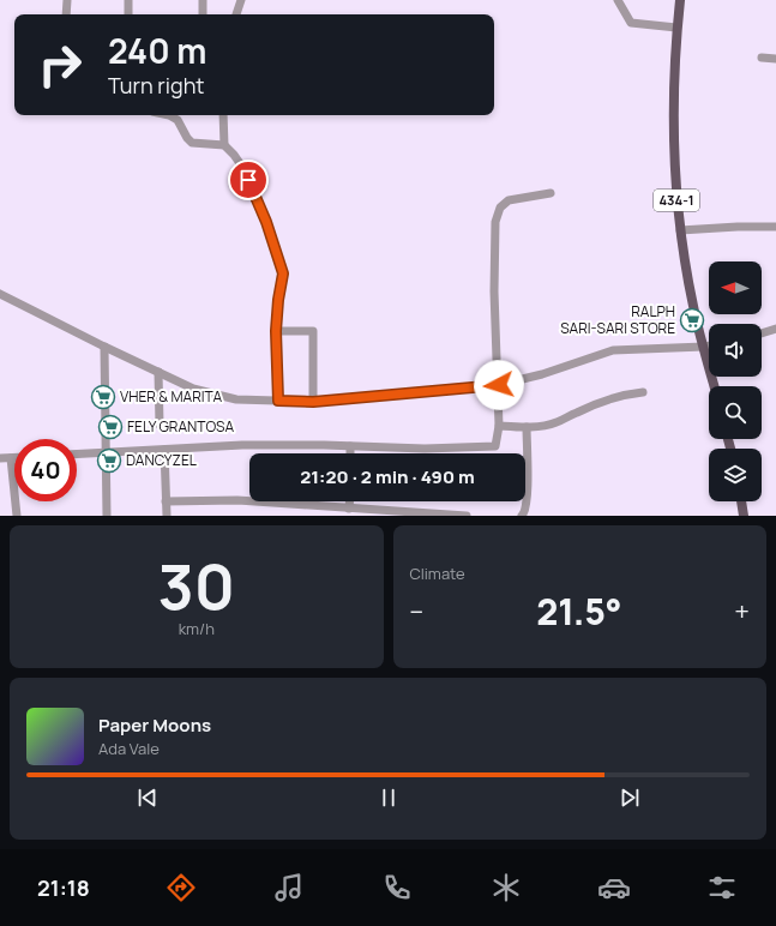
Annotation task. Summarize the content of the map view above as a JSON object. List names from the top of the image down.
{
  "streets": {
    "main road": ["434-1"]
  },
  "places": {
    "supermarket": [
      "RALPH SARI-SARI STORE",
      "VHER & MARITA",
      "FELY GRANTOSA",
      "DANCYZEL"
    ]
  },
  "north": "left",
  "page": {
    "turn": ["240 m", "Turn right"],
    "limit": "40",
    "trip": "21:20 · 2 min · 490 m",
    "tile": [
      ["30", "km/h"],
      "Climate"
    ],
    "heat": ["−", "21.5°", "+"],
    "song": ["Paper Moons", "Ada Vale"],
    "tabs": "21:18"
  }
}
